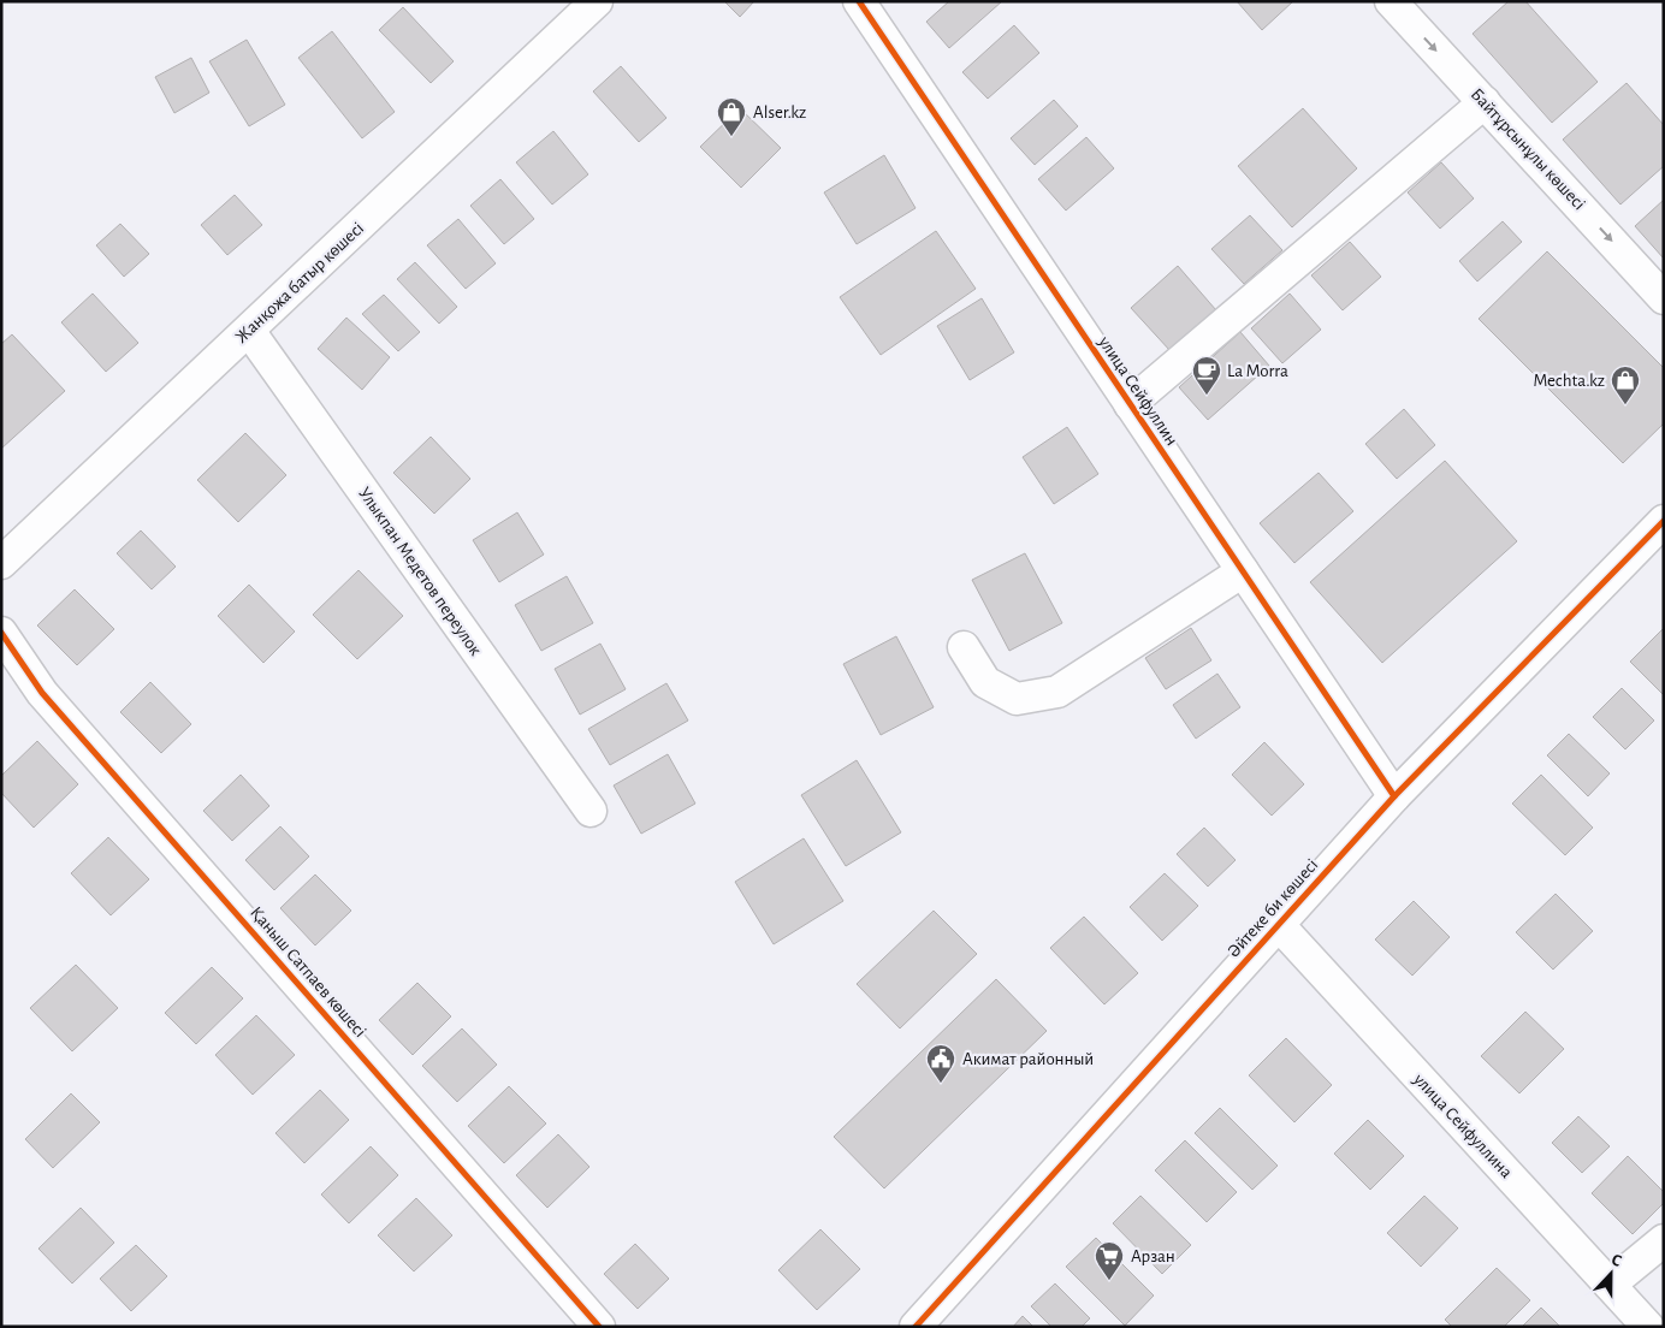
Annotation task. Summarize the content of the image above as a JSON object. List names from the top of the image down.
{
  "streets": {
    "street": [
      "Байтұрсынұлы көшесі",
      "Жанқожа батыр көшесі",
      "улица Сейфуллин",
      "Улыкпан Медетов переулок",
      "Әйтеке би көшесі",
      "Қаныш Сатпаев көшесі",
      "улица Сейфуллина"
    ]
  },
  "crossings": [
    ["Жанқожа батыр көшесі", "Улыкпан Медетов переулок"],
    ["улица Сейфуллин", "Әйтеке би көшесі"],
    ["Әйтеке би көшесі", "улица Сейфуллина"]
  ],
  "one_way": ["Байтұрсынұлы көшесі"],
  "places": {
    "shop": ["Alser.kz", "Mechta.kz"],
    "cafe": ["La Morra"],
    "public building": ["Акимат районный"],
    "supermarket": ["Арзан"]
  },
  "north": "top"
}
